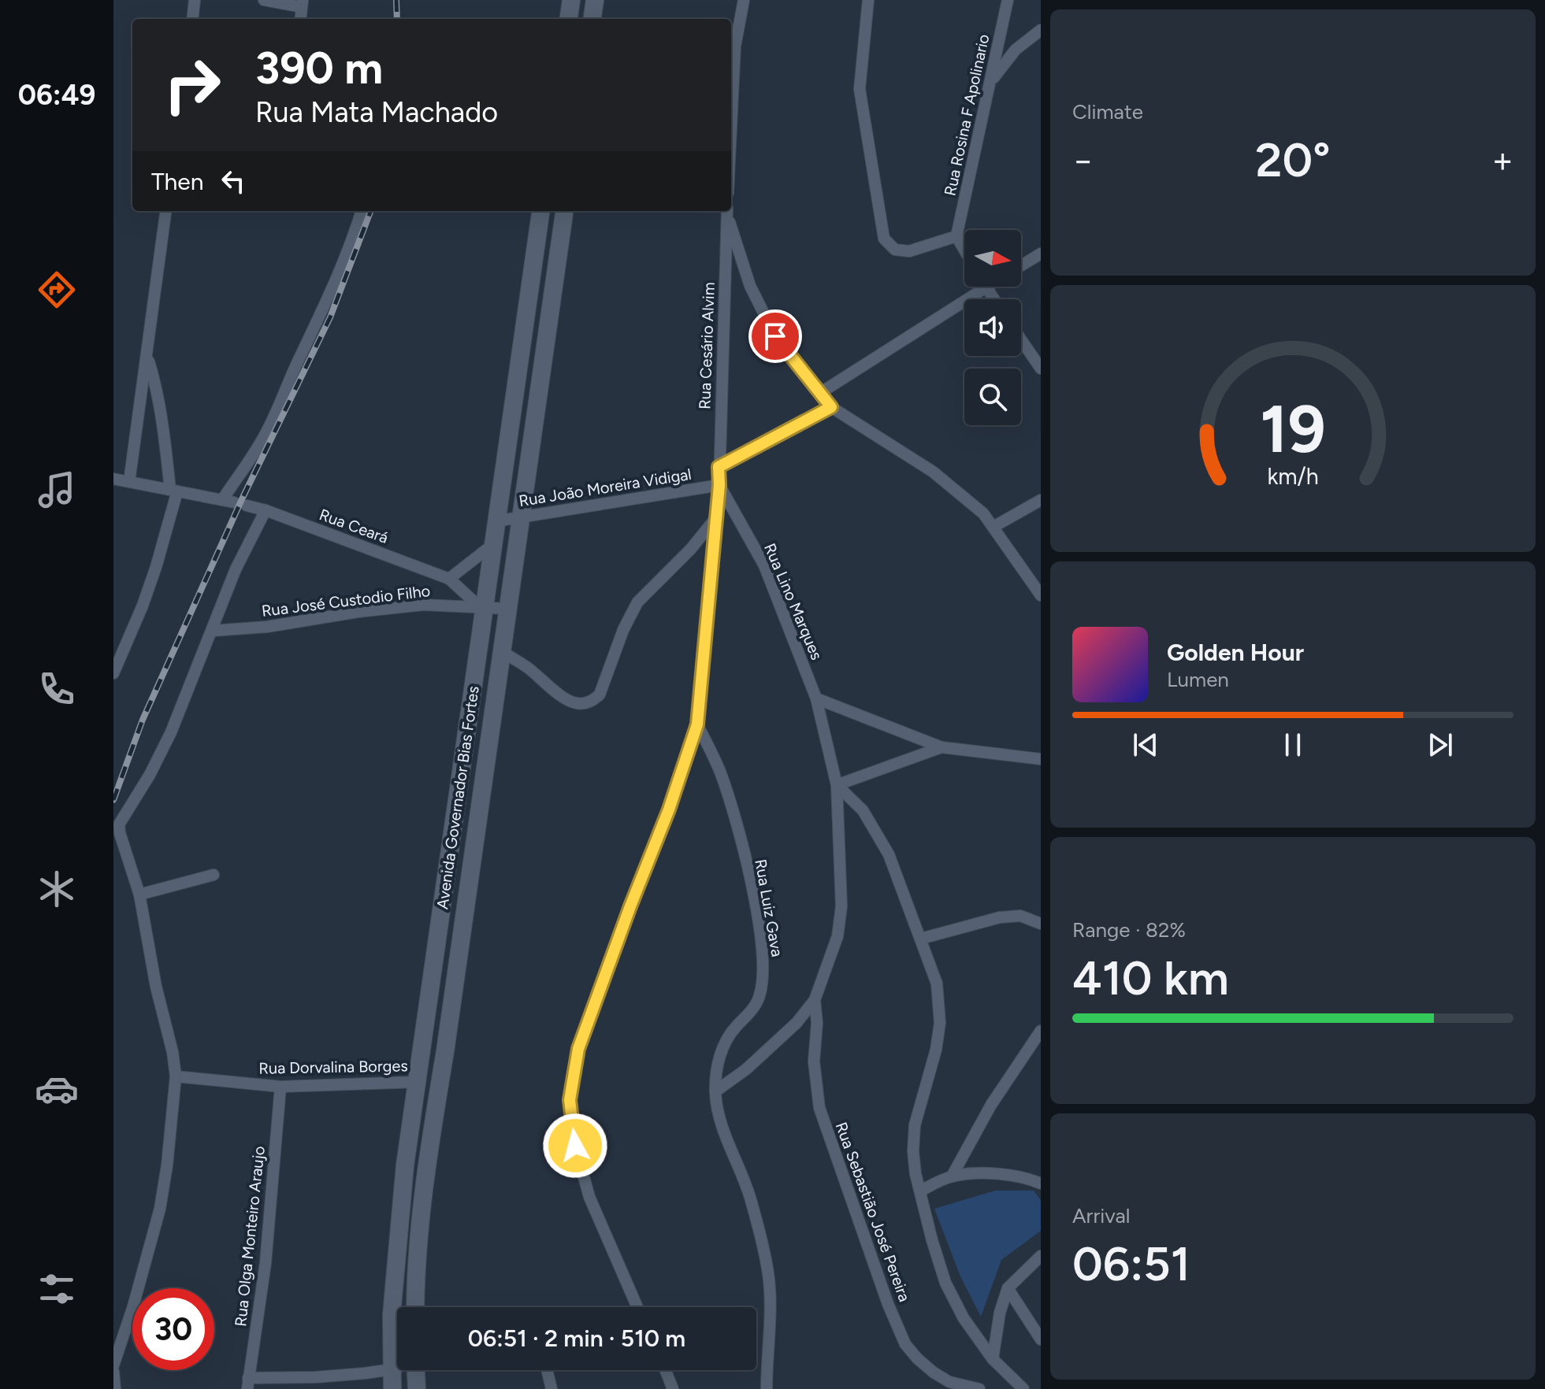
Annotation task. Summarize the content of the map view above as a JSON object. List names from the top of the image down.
{
  "streets": {
    "main road": ["Avenida Governador Bias Fortes"],
    "street": [
      "Rua Rosina F Apolinario",
      "Rua Cesário Alvim",
      "Rua João Moreira Vidigal",
      "Rua Ceará",
      "Rua José Custodio Filho",
      "Rua Lino Marques",
      "Rua Luiz Gava",
      "Rua Dorvalina Borges",
      "Rua Sebastião José Pereira",
      "Rua Olga Monteiro Araujo"
    ]
  },
  "crossings": [
    ["Rua Cesário Alvim", "Rua João Moreira Vidigal"],
    ["Rua Cesário Alvim", "Rua Lino Marques"],
    ["Rua Cesário Alvim", "Rua Luiz Gava"],
    ["Rua João Moreira Vidigal", "Rua Lino Marques"],
    ["Rua João Moreira Vidigal", "Avenida Governador Bias Fortes"],
    ["Rua Ceará", "Rua José Custodio Filho"],
    ["Rua Ceará", "Avenida Governador Bias Fortes"],
    ["Rua José Custodio Filho", "Avenida Governador Bias Fortes"],
    ["Rua Lino Marques", "Rua Sebastião José Pereira"],
    ["Avenida Governador Bias Fortes", "Rua Dorvalina Borges"],
    ["Rua Dorvalina Borges", "Rua Olga Monteiro Araujo"]
  ],
  "north": "right",
  "page": {
    "tabs": "06:49",
    "tile": [
      "Climate",
      ["Range · 82%", "410 km"],
      ["Arrival", "06:51"]
    ],
    "turn": ["390 m", "Rua Mata Machado"],
    "heat": ["−", "20°", "+"],
    "then": "Then",
    "song": ["Golden Hour", "Lumen"],
    "limit": "30",
    "trip": "06:51 · 2 min · 510 m",
    "gauge": ["19", "km/h"]
  }
}
